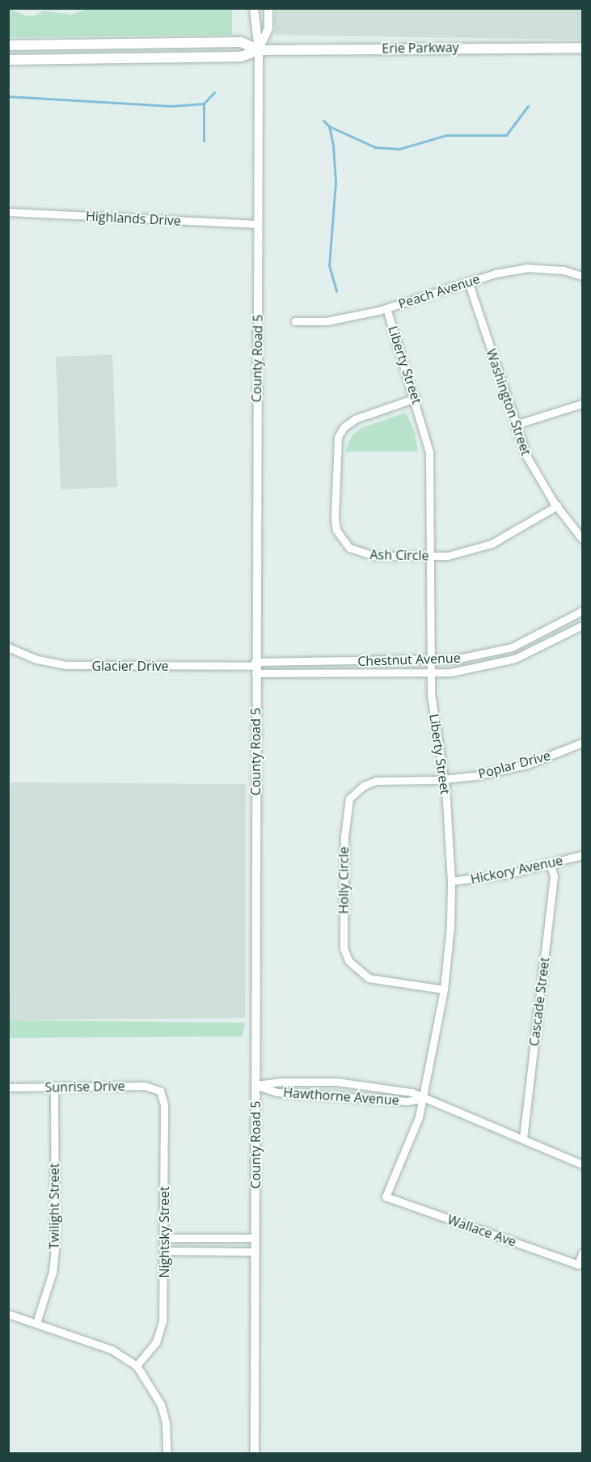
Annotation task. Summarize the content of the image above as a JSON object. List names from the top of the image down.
{
  "streets": {
    "main road": ["Erie Parkway"],
    "street": [
      "Highlands Drive",
      "Peach Avenue",
      "County Road 5",
      "Liberty Street",
      "Washington Street",
      "Ash Circle",
      "Chestnut Avenue",
      "Glacier Drive",
      "Poplar Drive",
      "Hickory Avenue",
      "Holly Circle",
      "Cascade Street",
      "Sunrise Drive",
      "Hawthorne Avenue",
      "Twilight Street",
      "Wallace Ave",
      "Nightsky Street"
    ]
  },
  "crossings": [
    ["Erie Parkway", "County Road 5"],
    ["Highlands Drive", "County Road 5"],
    ["Peach Avenue", "Liberty Street"],
    ["Peach Avenue", "Washington Street"],
    ["County Road 5", "Chestnut Avenue"],
    ["County Road 5", "Glacier Drive"],
    ["County Road 5", "Hawthorne Avenue"],
    ["Liberty Street", "Ash Circle"],
    ["Liberty Street", "Chestnut Avenue"],
    ["Liberty Street", "Poplar Drive"],
    ["Liberty Street", "Hickory Avenue"],
    ["Liberty Street", "Holly Circle"],
    ["Liberty Street", "Hawthorne Avenue"],
    ["Liberty Street", "Wallace Ave"],
    ["Washington Street", "Ash Circle"],
    ["Chestnut Avenue", "Glacier Drive"],
    ["Poplar Drive", "Holly Circle"],
    ["Hickory Avenue", "Cascade Street"],
    ["Cascade Street", "Hawthorne Avenue"],
    ["Sunrise Drive", "Twilight Street"],
    ["Sunrise Drive", "Nightsky Street"]
  ]
}
